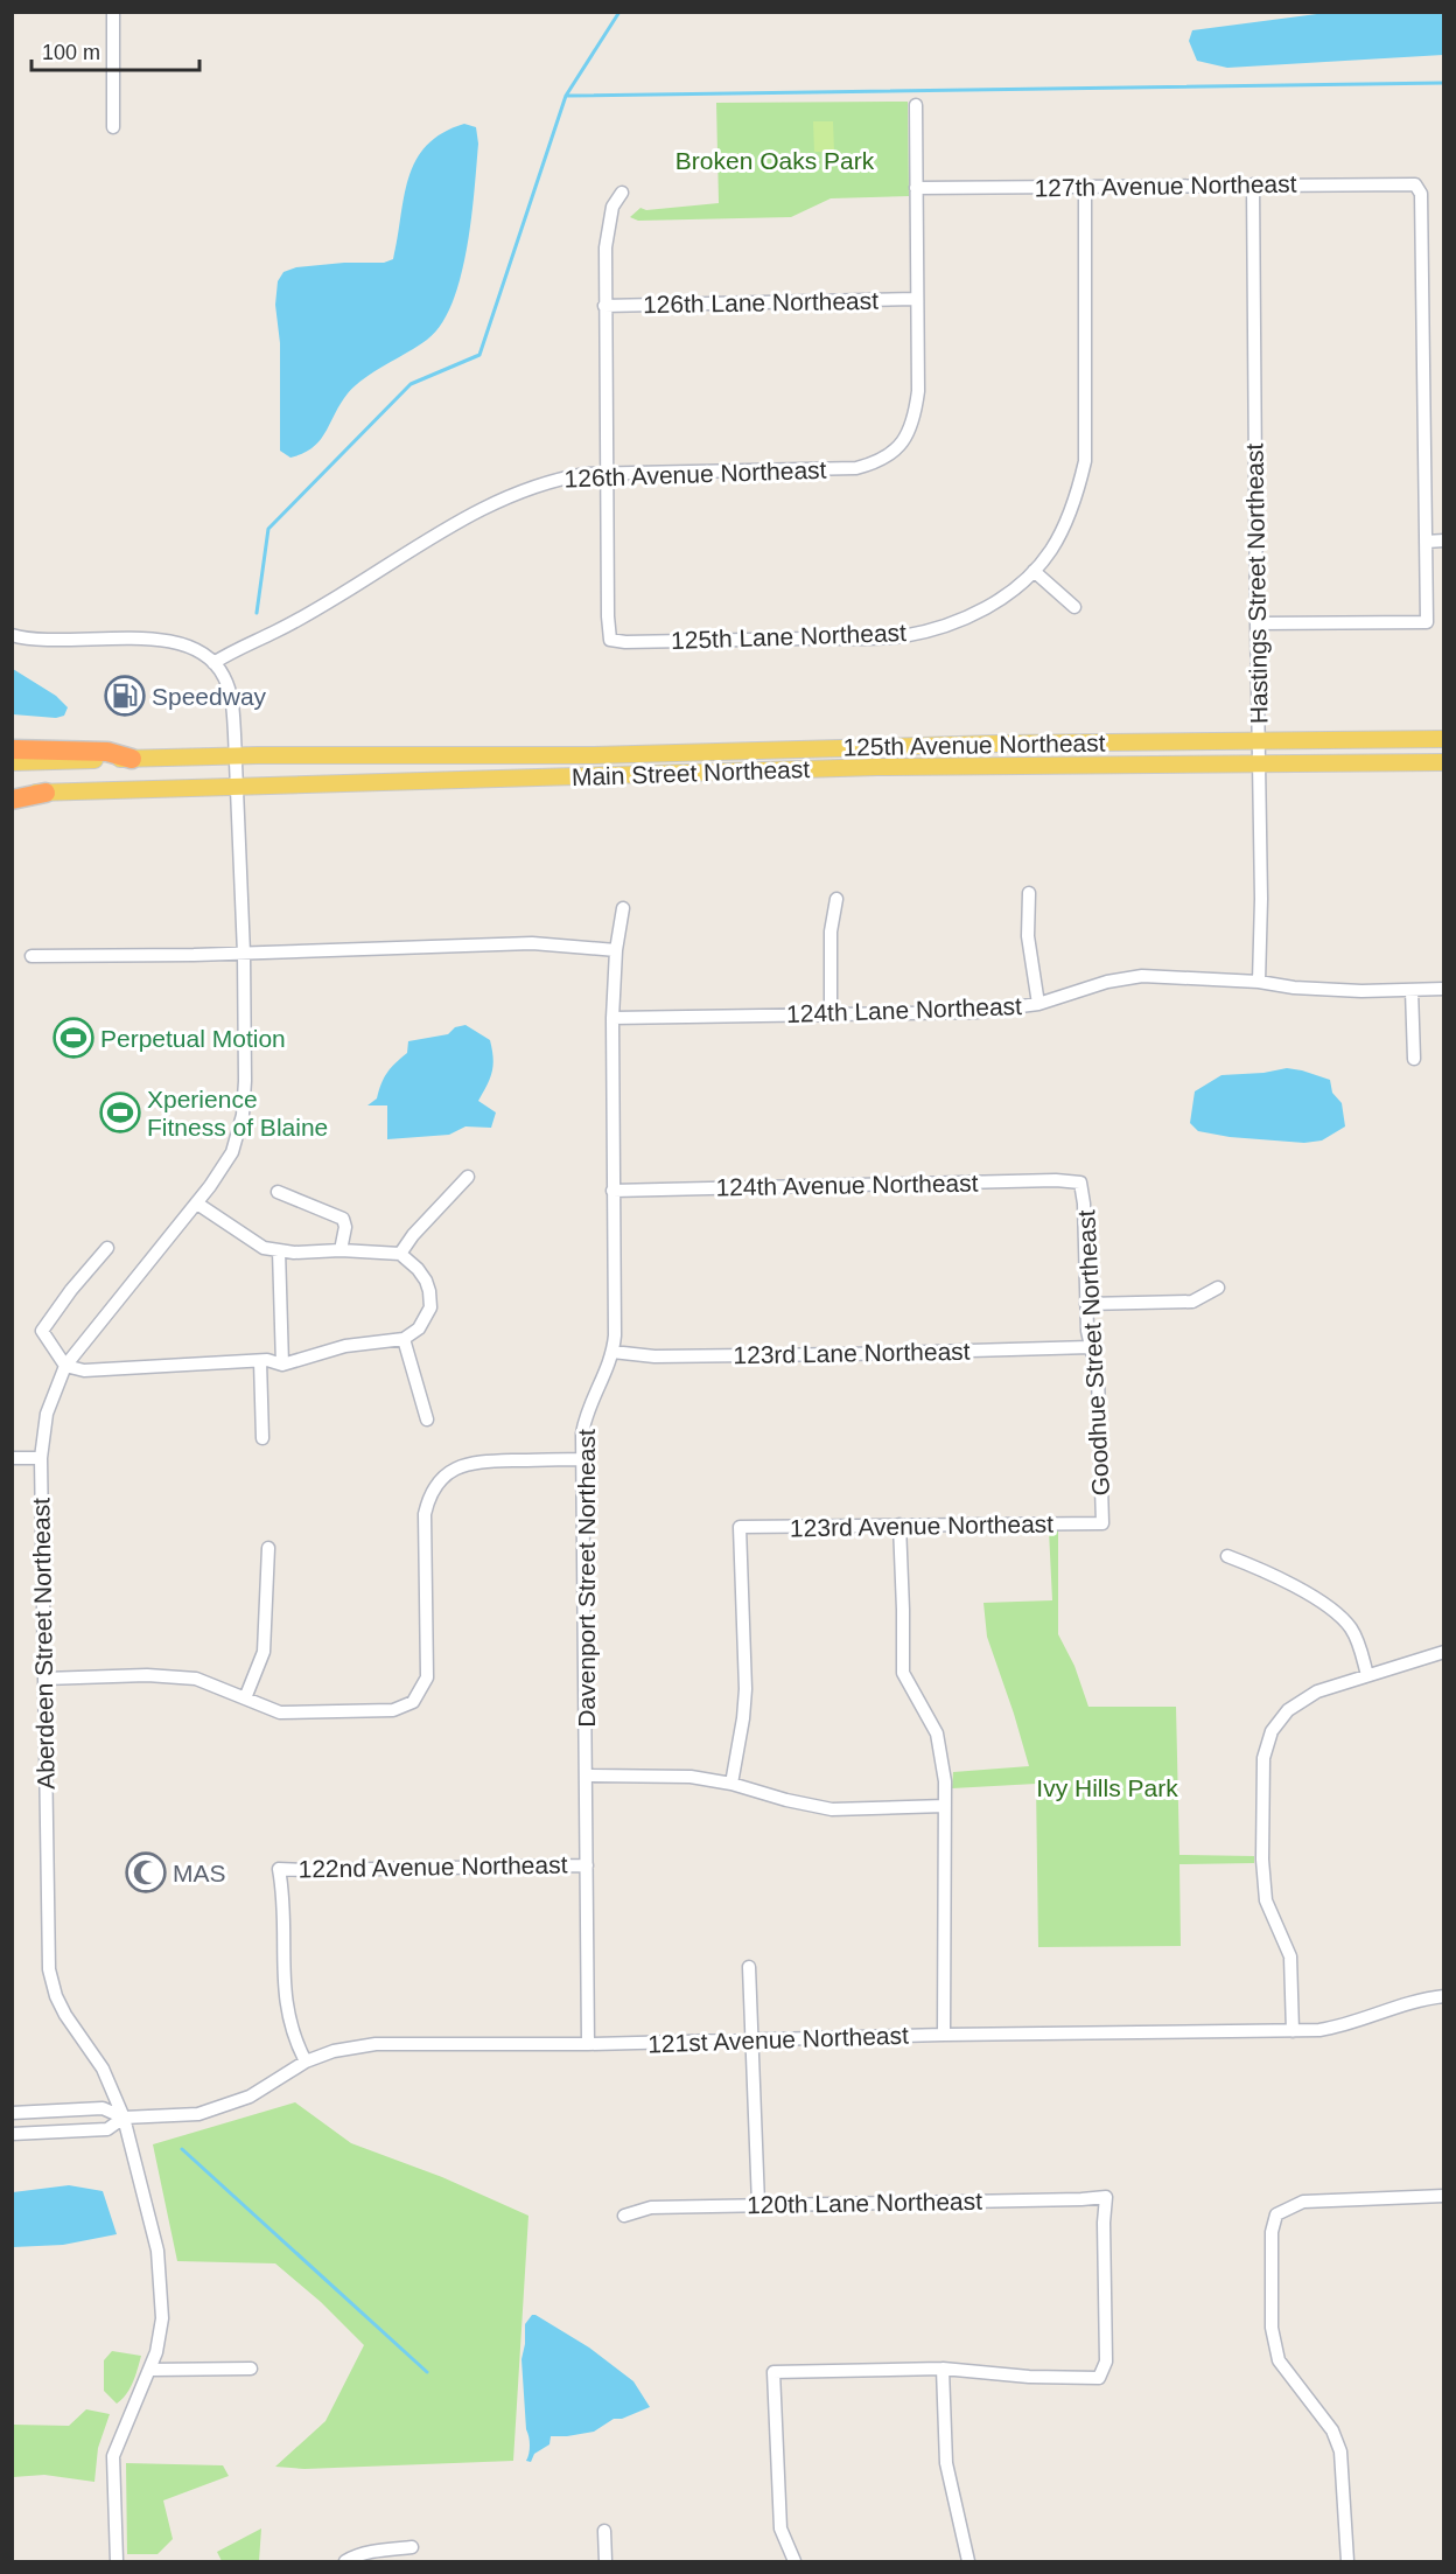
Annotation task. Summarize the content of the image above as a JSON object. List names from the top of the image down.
{
  "streets": {
    "main road": ["125th Avenue Northeast", "Main Street Northeast"],
    "street": [
      "127th Avenue Northeast",
      "126th Lane Northeast",
      "126th Avenue Northeast",
      "Hastings Street Northeast",
      "125th Lane Northeast",
      "124th Lane Northeast",
      "124th Avenue Northeast",
      "123rd Lane Northeast",
      "Goodhue Street Northeast",
      "123rd Avenue Northeast",
      "Davenport Street Northeast",
      "Aberdeen Street Northeast",
      "122nd Avenue Northeast",
      "121st Avenue Northeast",
      "120th Lane Northeast"
    ]
  },
  "crossings": [
    ["127th Avenue Northeast", "126th Avenue Northeast"],
    ["127th Avenue Northeast", "Hastings Street Northeast"],
    ["126th Lane Northeast", "126th Avenue Northeast"],
    ["126th Avenue Northeast", "125th Lane Northeast"],
    ["126th Avenue Northeast", "Aberdeen Street Northeast"],
    ["Hastings Street Northeast", "125th Avenue Northeast"],
    ["Hastings Street Northeast", "Main Street Northeast"],
    ["Hastings Street Northeast", "124th Lane Northeast"],
    ["125th Avenue Northeast", "Aberdeen Street Northeast"],
    ["Main Street Northeast", "Aberdeen Street Northeast"],
    ["124th Lane Northeast", "Davenport Street Northeast"],
    ["124th Avenue Northeast", "Goodhue Street Northeast"],
    ["124th Avenue Northeast", "Davenport Street Northeast"],
    ["123rd Lane Northeast", "Goodhue Street Northeast"],
    ["123rd Lane Northeast", "Davenport Street Northeast"],
    ["Goodhue Street Northeast", "123rd Avenue Northeast"],
    ["Davenport Street Northeast", "122nd Avenue Northeast"],
    ["Davenport Street Northeast", "121st Avenue Northeast"],
    ["Aberdeen Street Northeast", "121st Avenue Northeast"],
    ["122nd Avenue Northeast", "121st Avenue Northeast"]
  ],
  "parks": ["Broken Oaks Park", "Ivy Hills Park"],
  "places": {
    "fuel station": ["Speedway"],
    "sports": ["Perpetual Motion", "Xperience Fitness of Blaine"],
    "mosque": ["MAS"]
  },
  "scale_bar": "100 m"
}
